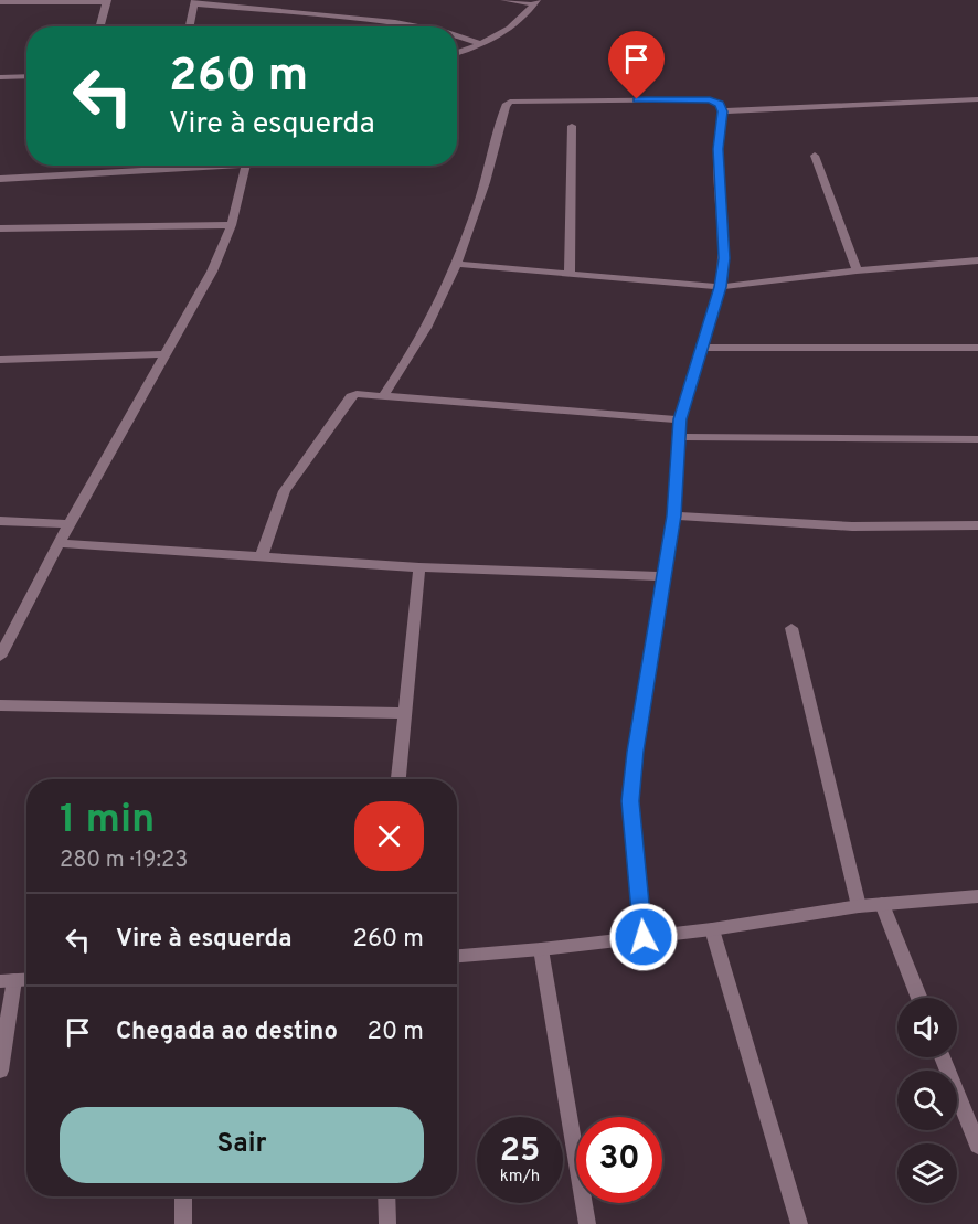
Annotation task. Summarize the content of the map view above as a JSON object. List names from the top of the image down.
{
  "page": {
    "turn": ["260 m", "Vire à esquerda"],
    "heading": ["1 min", "280 m · 19:23"],
    "list": [
      {
        "name": "Vire à esquerda",
        "value": "260 m"
      },
      {
        "name": "Chegada ao destino",
        "value": "20 m"
      }
    ],
    "buttons": "Sair",
    "speed": "25 km/h",
    "limit": "30"
  }
}
